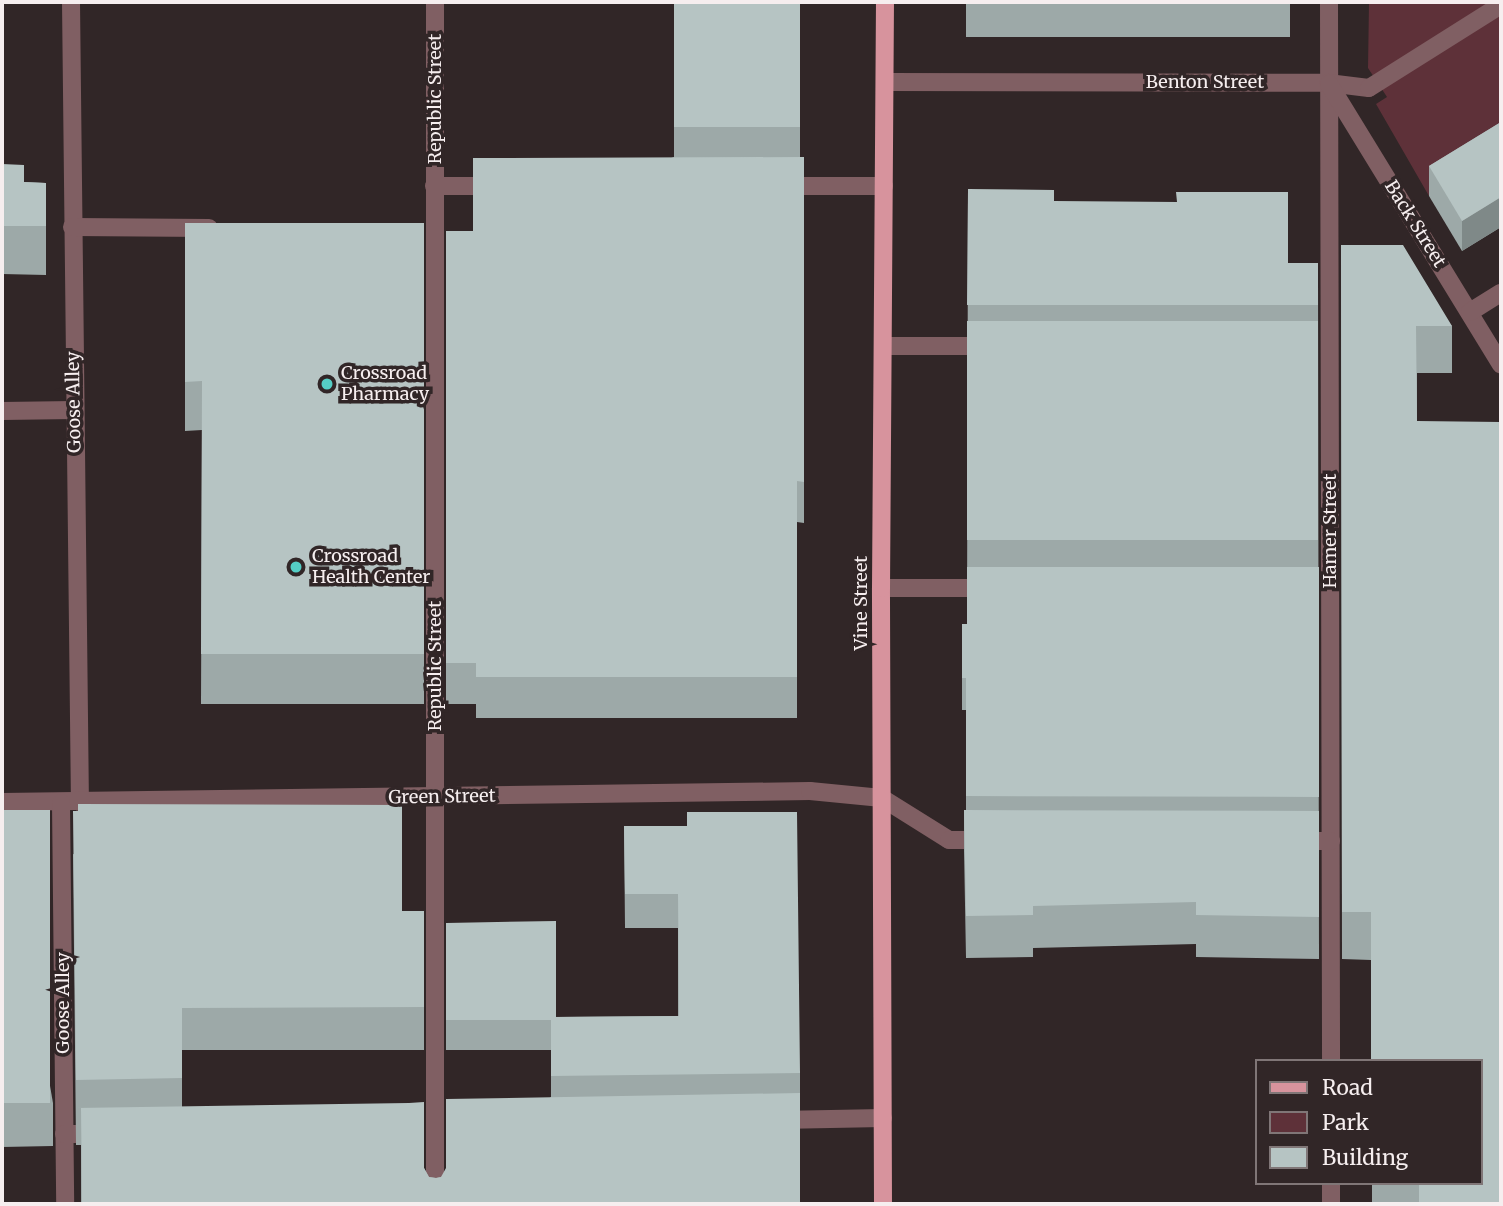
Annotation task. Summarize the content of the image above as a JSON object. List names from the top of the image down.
{
  "streets": {
    "main road": ["Vine Street"],
    "street": [
      "Benton Street",
      "Republic Street",
      "Back Street",
      "Goose Alley",
      "Hamer Street",
      "Green Street"
    ]
  },
  "crossings": [
    ["Benton Street", "Back Street"],
    ["Benton Street", "Hamer Street"],
    ["Benton Street", "Vine Street"],
    ["Republic Street", "Green Street"],
    ["Back Street", "Hamer Street"],
    ["Goose Alley", "Green Street"],
    ["Vine Street", "Green Street"]
  ],
  "places": ["Crossroad Pharmacy", "Crossroad Health Center"],
  "legend": ["Road", "Park", "Building"]
}
